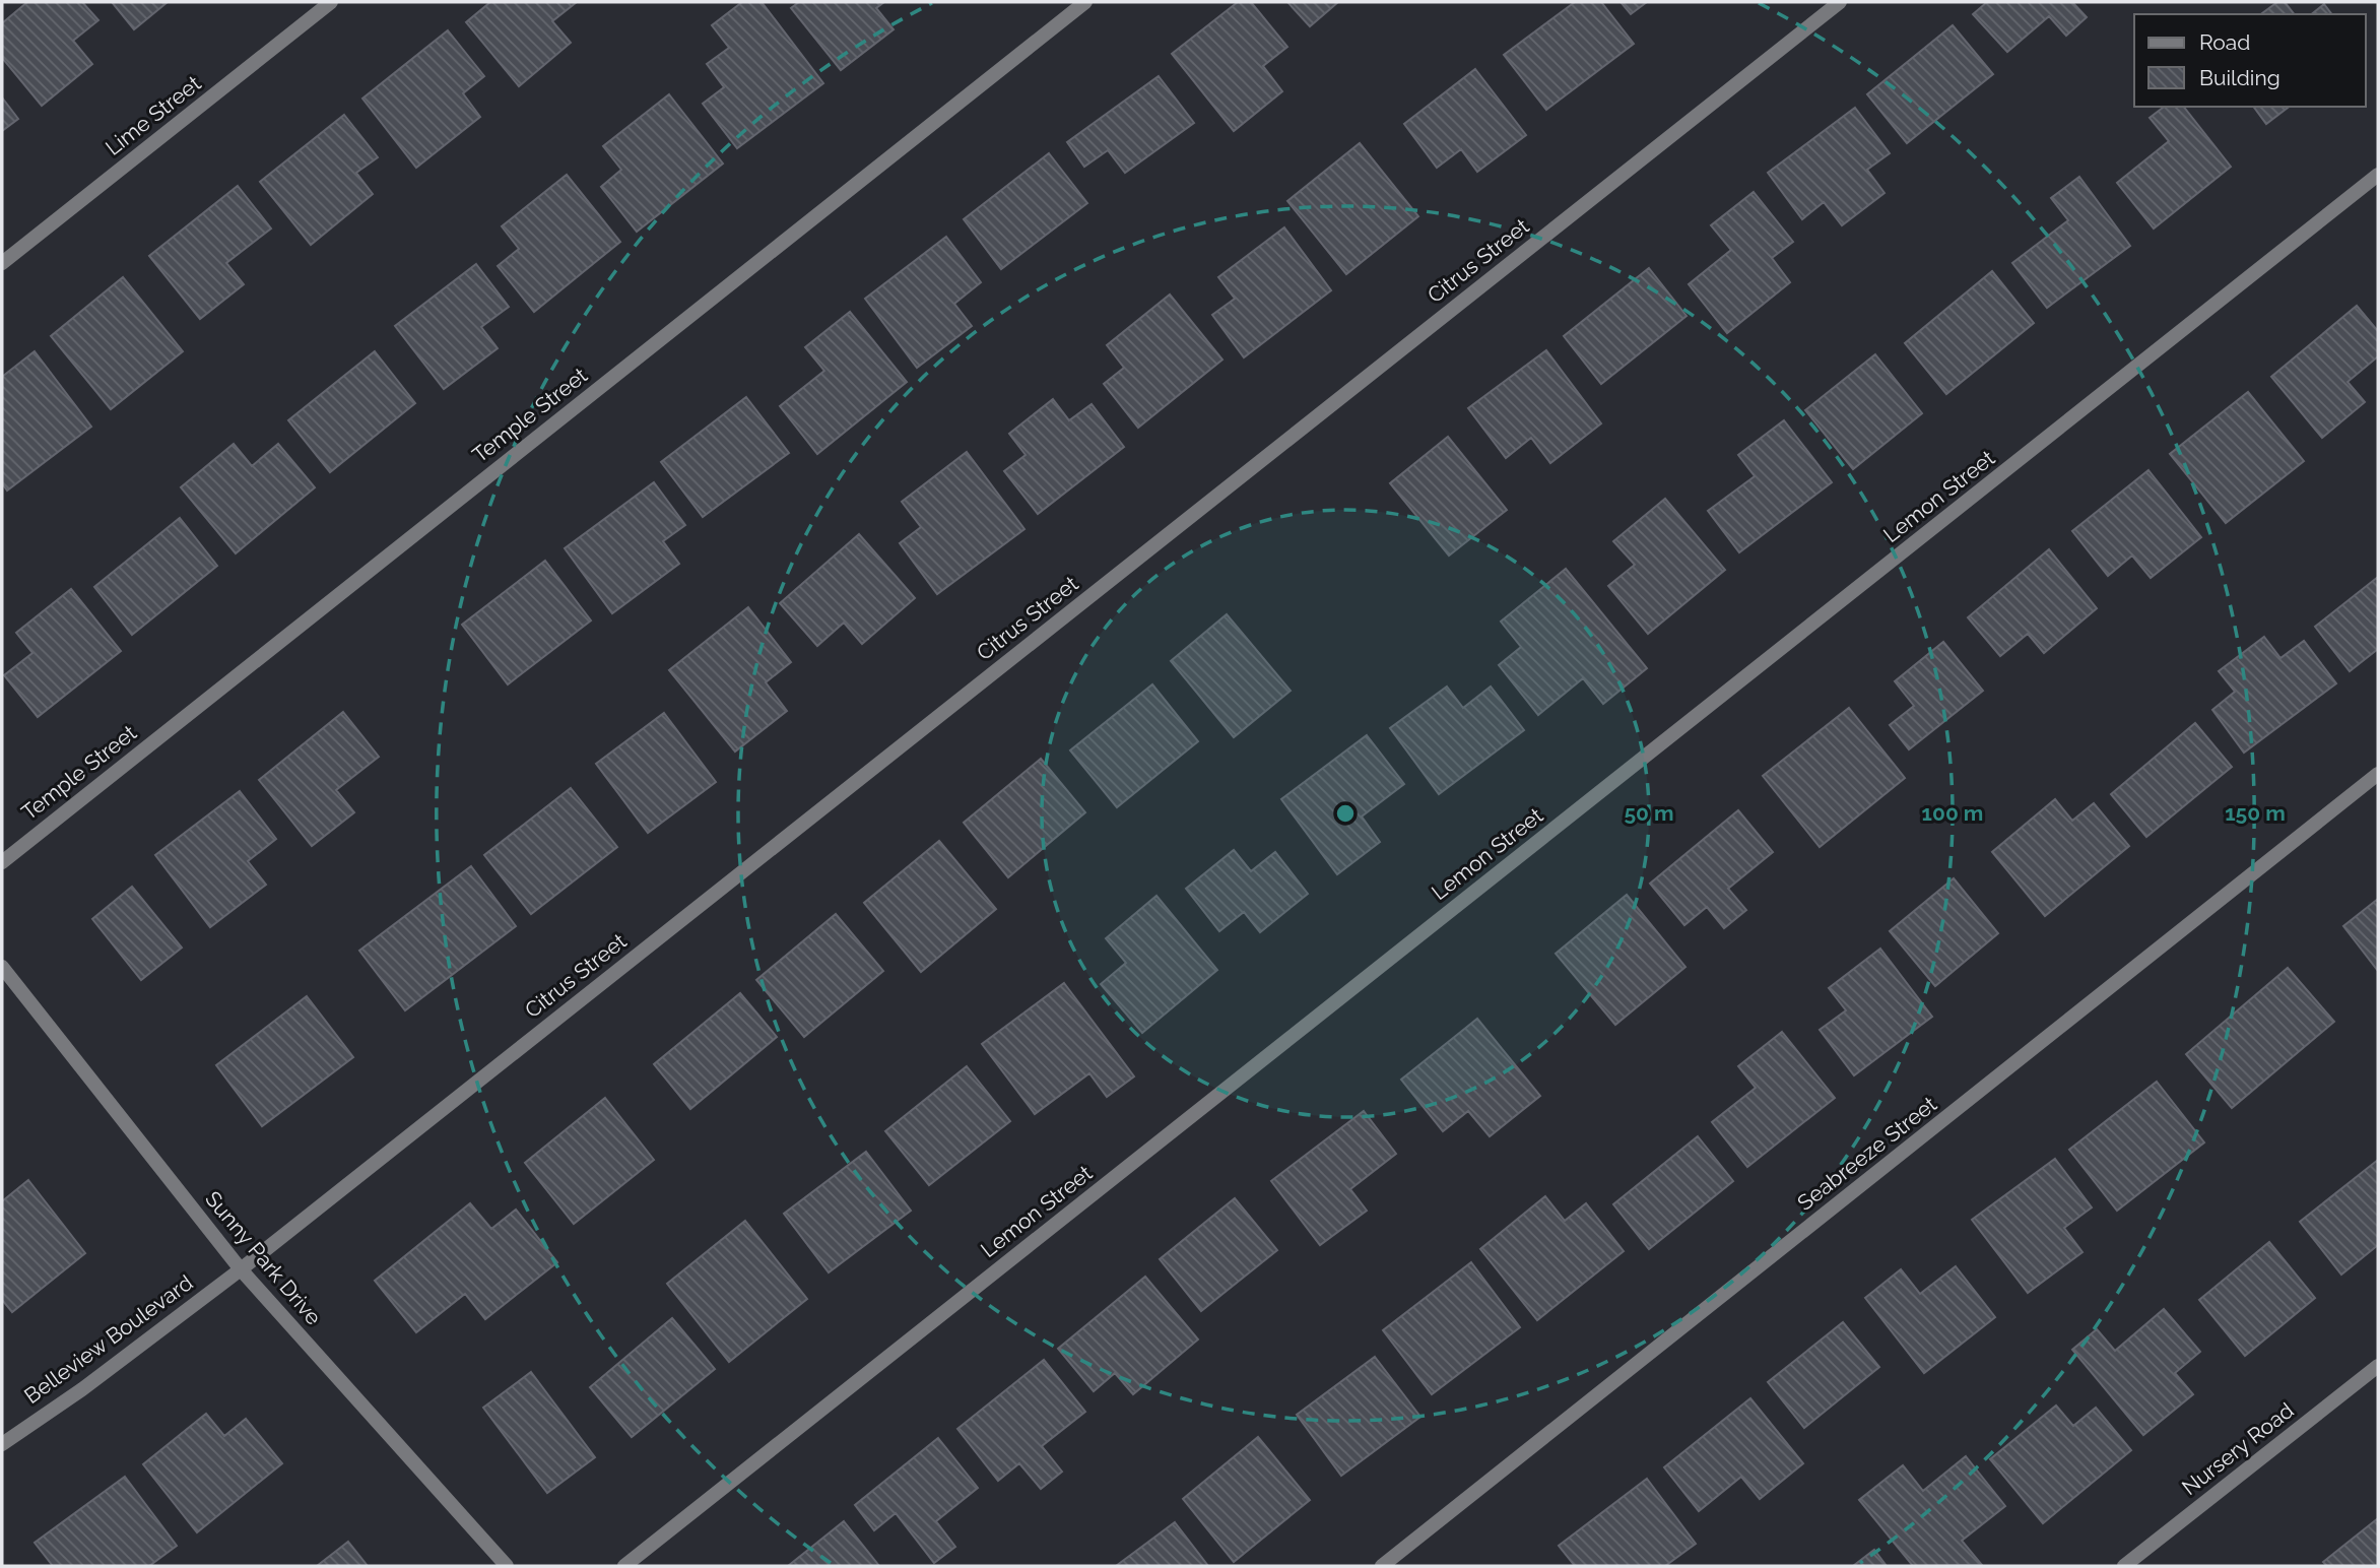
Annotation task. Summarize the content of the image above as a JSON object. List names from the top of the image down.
{
  "streets": {
    "street": [
      "Lime Street",
      "Citrus Street",
      "Temple Street",
      "Lemon Street",
      "Seabreeze Street",
      "Sunny Park Drive",
      "Belleview Boulevard",
      "Nursery Road"
    ]
  },
  "crossings": [
    ["Citrus Street", "Sunny Park Drive"],
    ["Citrus Street", "Belleview Boulevard"],
    ["Sunny Park Drive", "Belleview Boulevard"]
  ],
  "legend": ["Road", "Building"],
  "rings": ["50 m", "100 m", "150 m"]
}
